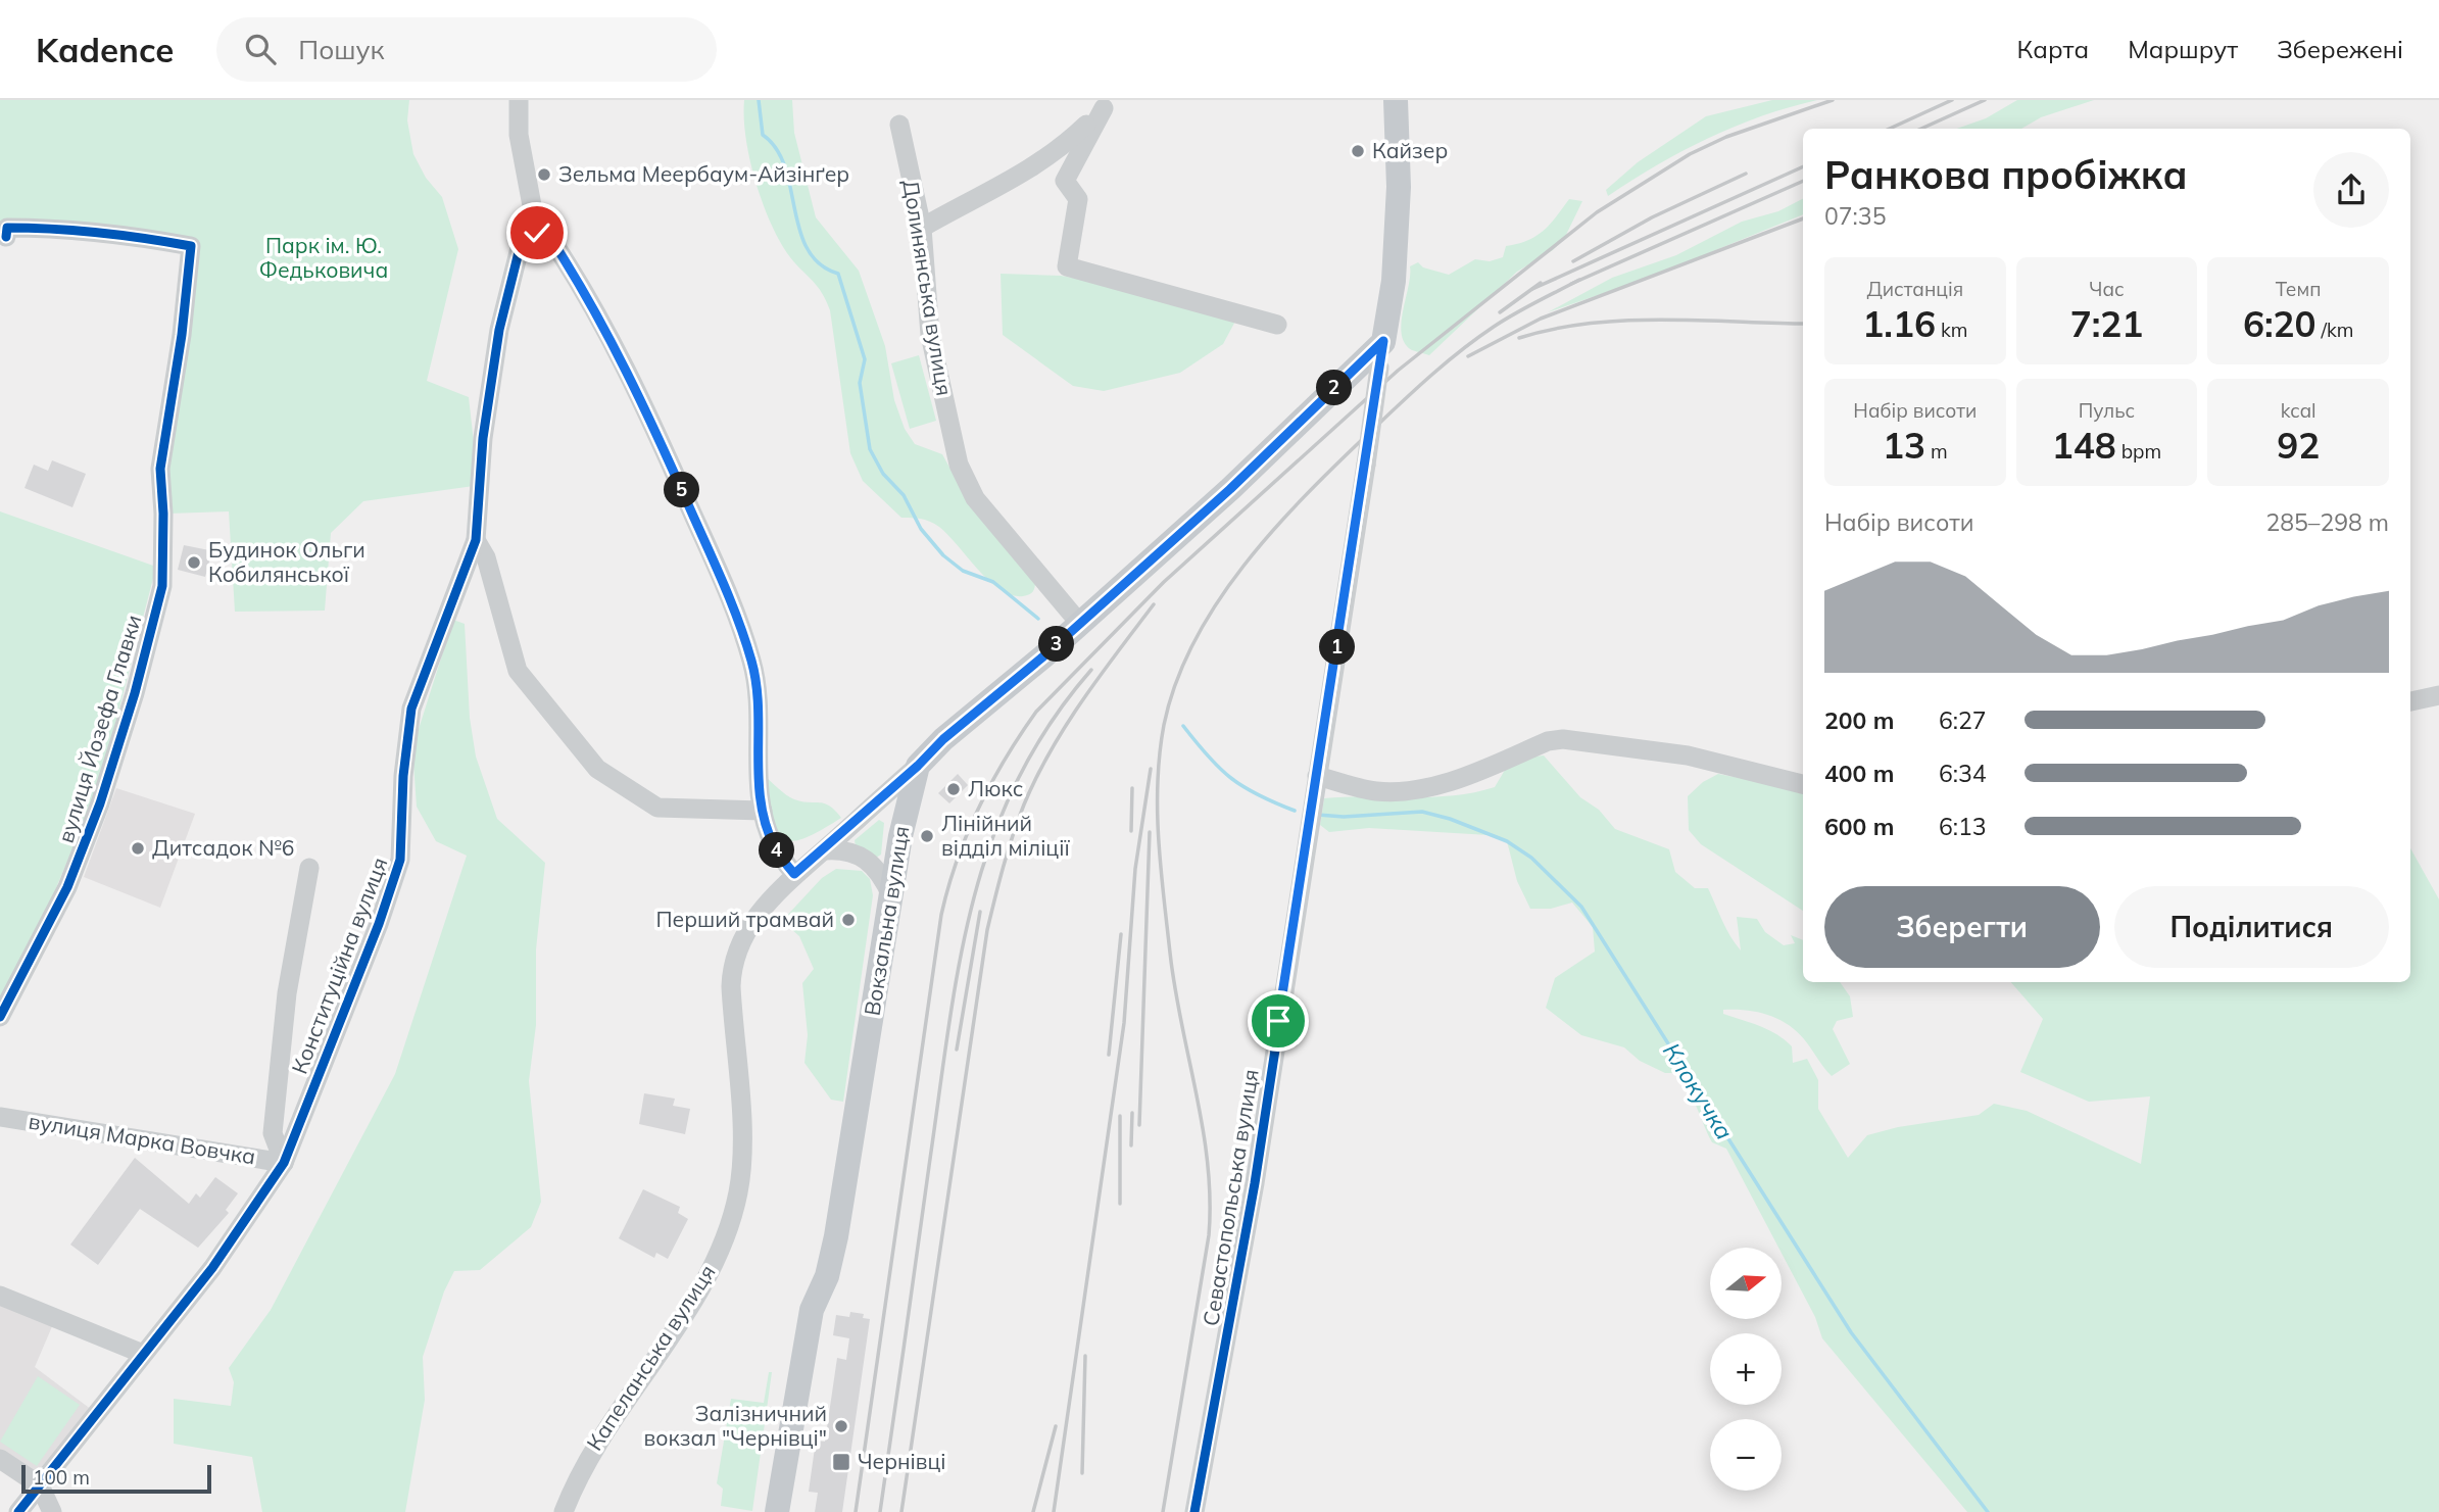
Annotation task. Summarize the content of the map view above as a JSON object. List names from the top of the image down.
{
  "streets": {
    "main road": ["Вокзальна вулиця"],
    "street": [
      "Долинянська вулиця",
      "вулиця Йозефа Главки",
      "Конституційна вулиця",
      "вулиця Марка Вовчка",
      "Севастопольська вулиця",
      "Капеланська вулиця"
    ]
  },
  "crossings": [
    ["Вокзальна вулиця", "Капеланська вулиця"],
    ["Конституційна вулиця", "вулиця Марка Вовчка"]
  ],
  "water": ["Клокучка"],
  "parks": ["Парк ім. Ю. Федьковича"],
  "places": {
    "other": [
      "Кайзер",
      "Зельма Меербаум-Айзінґер",
      "Будинок Ольги Кобилянської",
      "Люкс",
      "Лінійний відділ міліції",
      "Дитсадок №6",
      "Перший трамвай",
      "Залізничний вокзал \"Чернівці\""
    ],
    "transit": ["Чернівці"]
  },
  "scale_bar": "100 m",
  "north": "right",
  "page": {
    "header": "Kadence",
    "search": "Пошук",
    "nav": ["Карта", "Маршрут", "Збережені"],
    "heading": ["Ранкова пробіжка", "07:35"],
    "stats": [
      ["Дистанція", "1.16 km"],
      ["Час", "7:21"],
      ["Темп", "6:20 /km"],
      ["Набір висоти", "13 m"],
      ["Пульс", "148 bpm"],
      ["kcal", "92"]
    ],
    "pins": [
      "2",
      "5",
      "3",
      "1",
      "4"
    ],
    "chart": ["Набір висоти", "285–298 m"],
    "list": [
      {
        "name": "200 m",
        "note": "6:27"
      },
      {
        "name": "400 m",
        "note": "6:34"
      },
      {
        "name": "600 m",
        "note": "6:13"
      }
    ],
    "buttons": ["Зберегти", "Поділитися"],
    "map_buttons": ["+", "−"],
    "scale": "100 m"
  }
}
